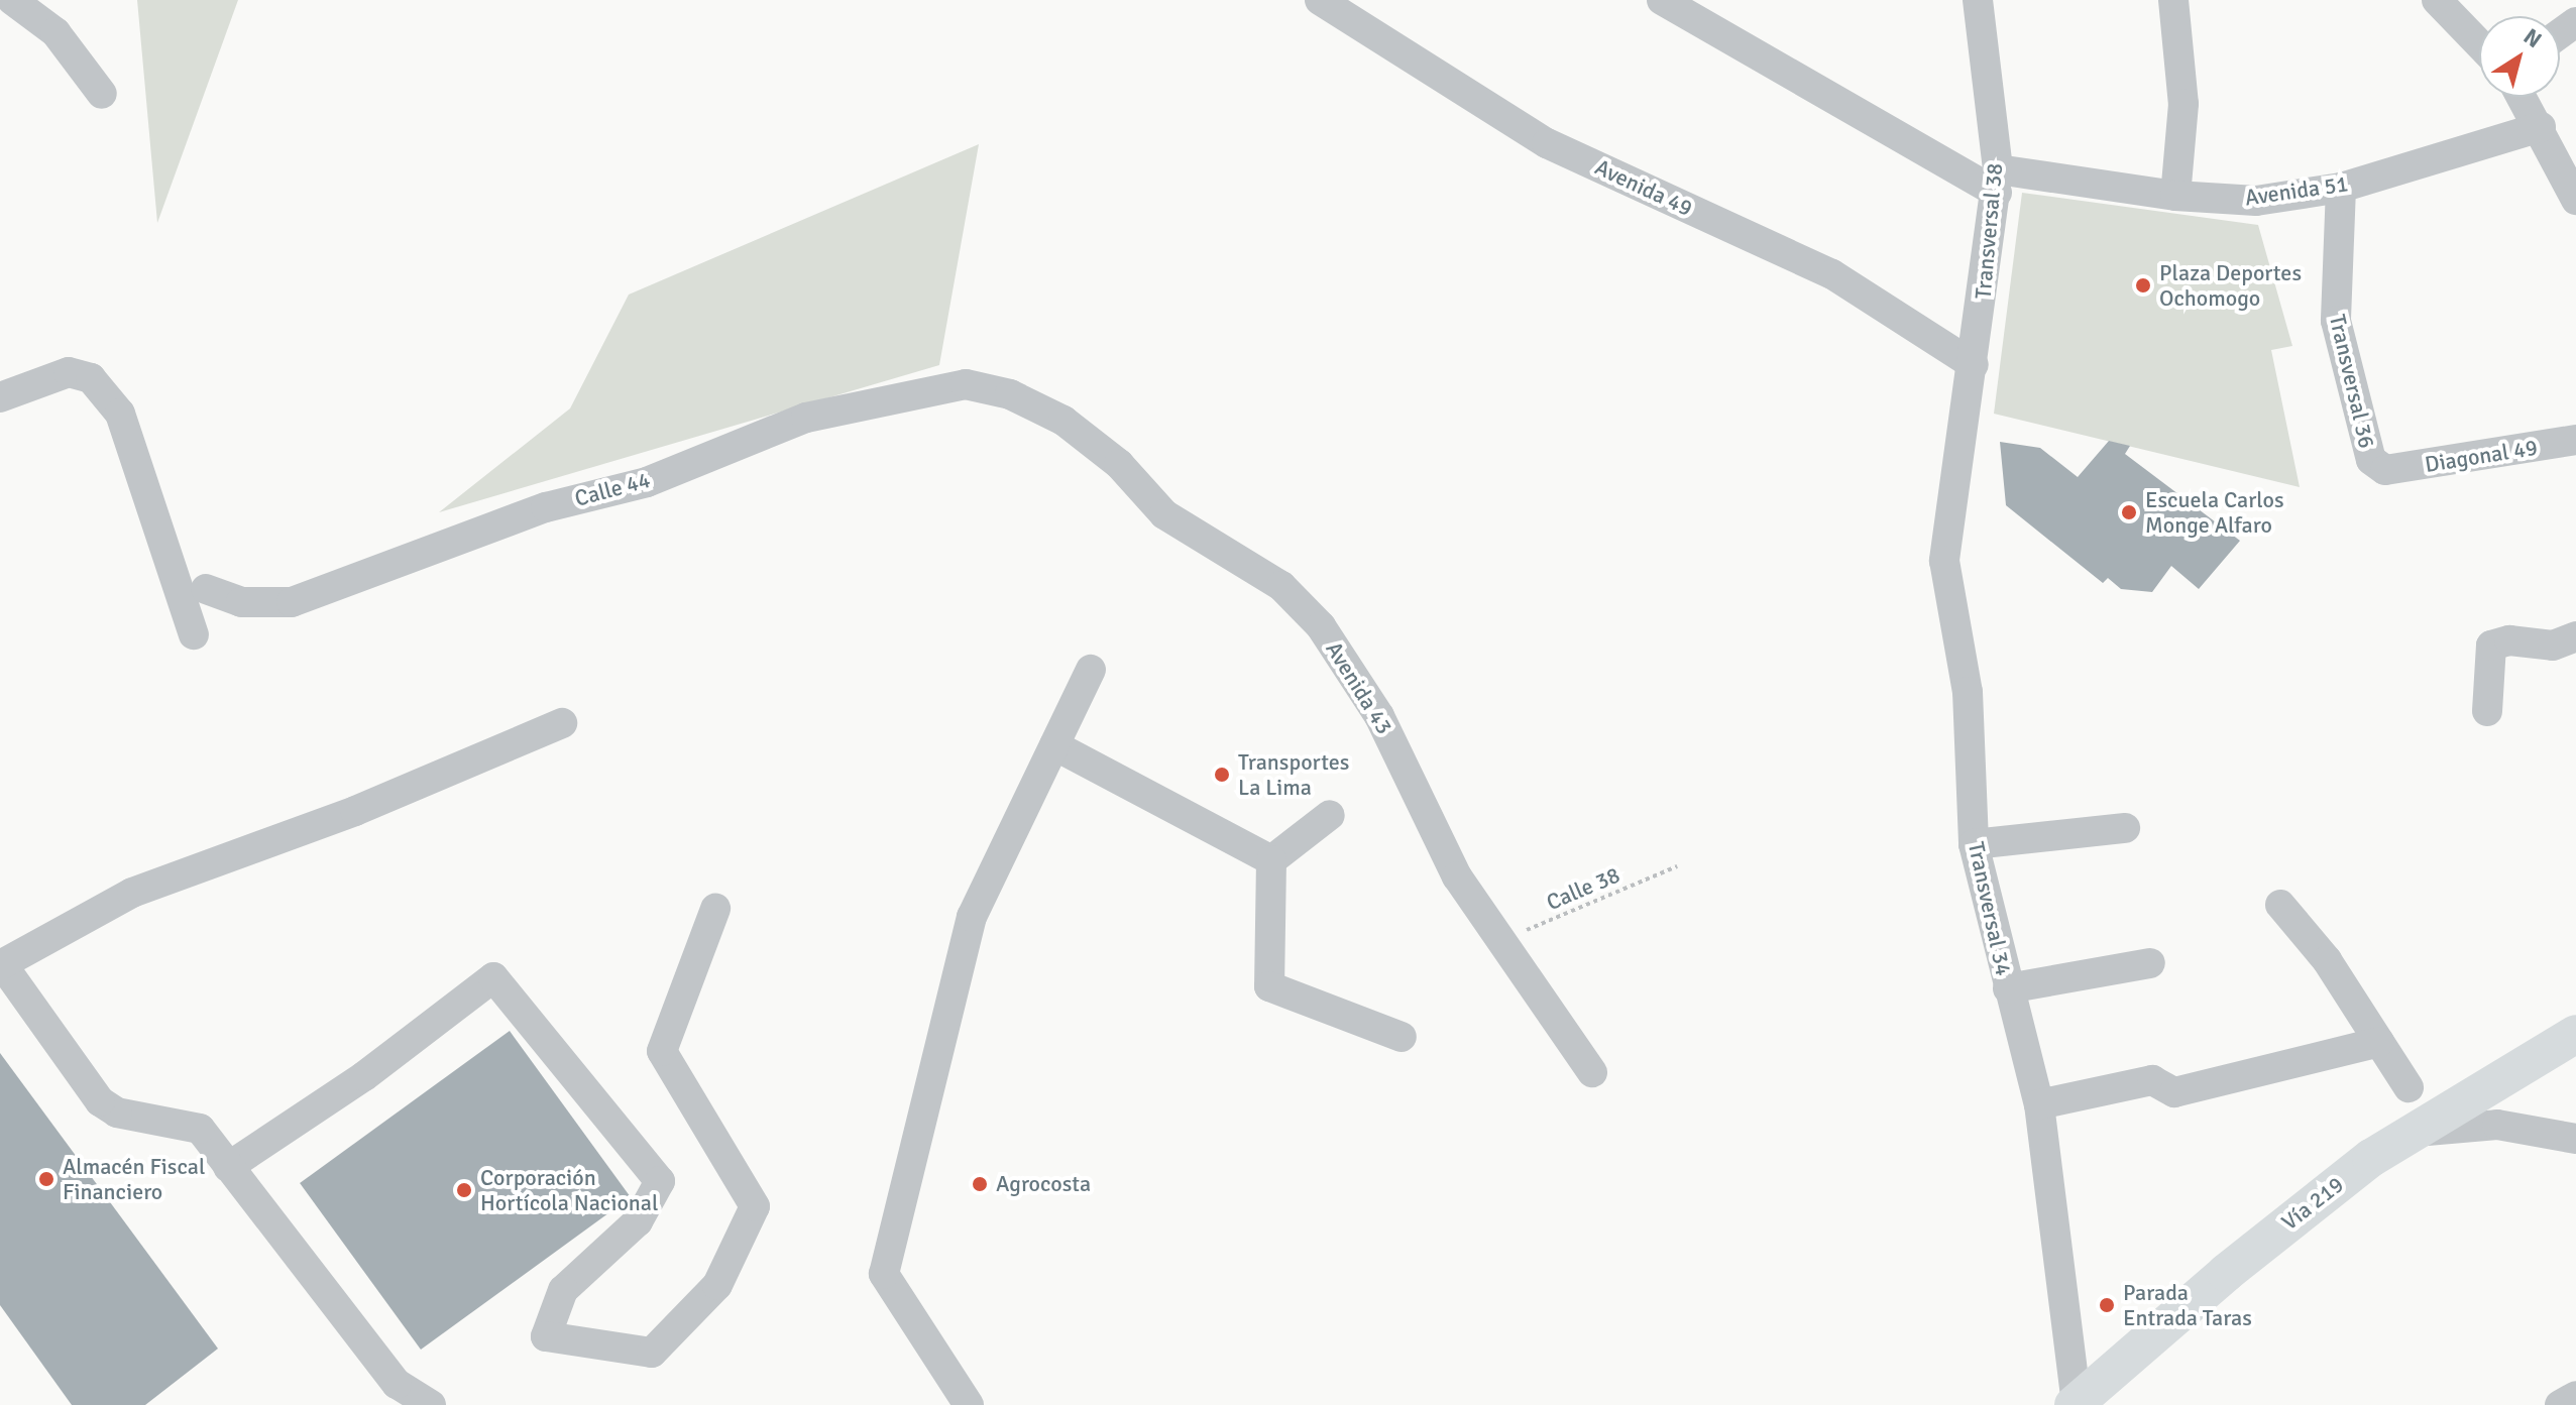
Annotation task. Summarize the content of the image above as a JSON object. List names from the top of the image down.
{
  "streets": {
    "main road": ["Vía 219"],
    "street": [
      "Avenida 49",
      "Avenida 51",
      "Transversal 38",
      "Transversal 36",
      "Diagonal 49",
      "Calle 44",
      "Avenida 43",
      "Transversal 34"
    ],
    "path": ["Calle 38"]
  },
  "crossings": [
    ["Avenida 49", "Transversal 38"],
    ["Avenida 49", "Transversal 34"],
    ["Avenida 51", "Transversal 38"],
    ["Avenida 51", "Transversal 36"],
    ["Transversal 38", "Transversal 34"],
    ["Transversal 36", "Diagonal 49"],
    ["Calle 44", "Avenida 43"],
    ["Avenida 43", "Calle 38"],
    ["Transversal 34", "Vía 219"]
  ],
  "places": [
    "Plaza Deportes Ochomogo",
    "Escuela Carlos Monge Alfaro",
    "Transportes La Lima",
    "Almacén Fiscal Financiero",
    "Agrocosta",
    "Corporación Hortícola Nacional",
    "Parada Entrada Taras"
  ],
  "north": "top right"
}
